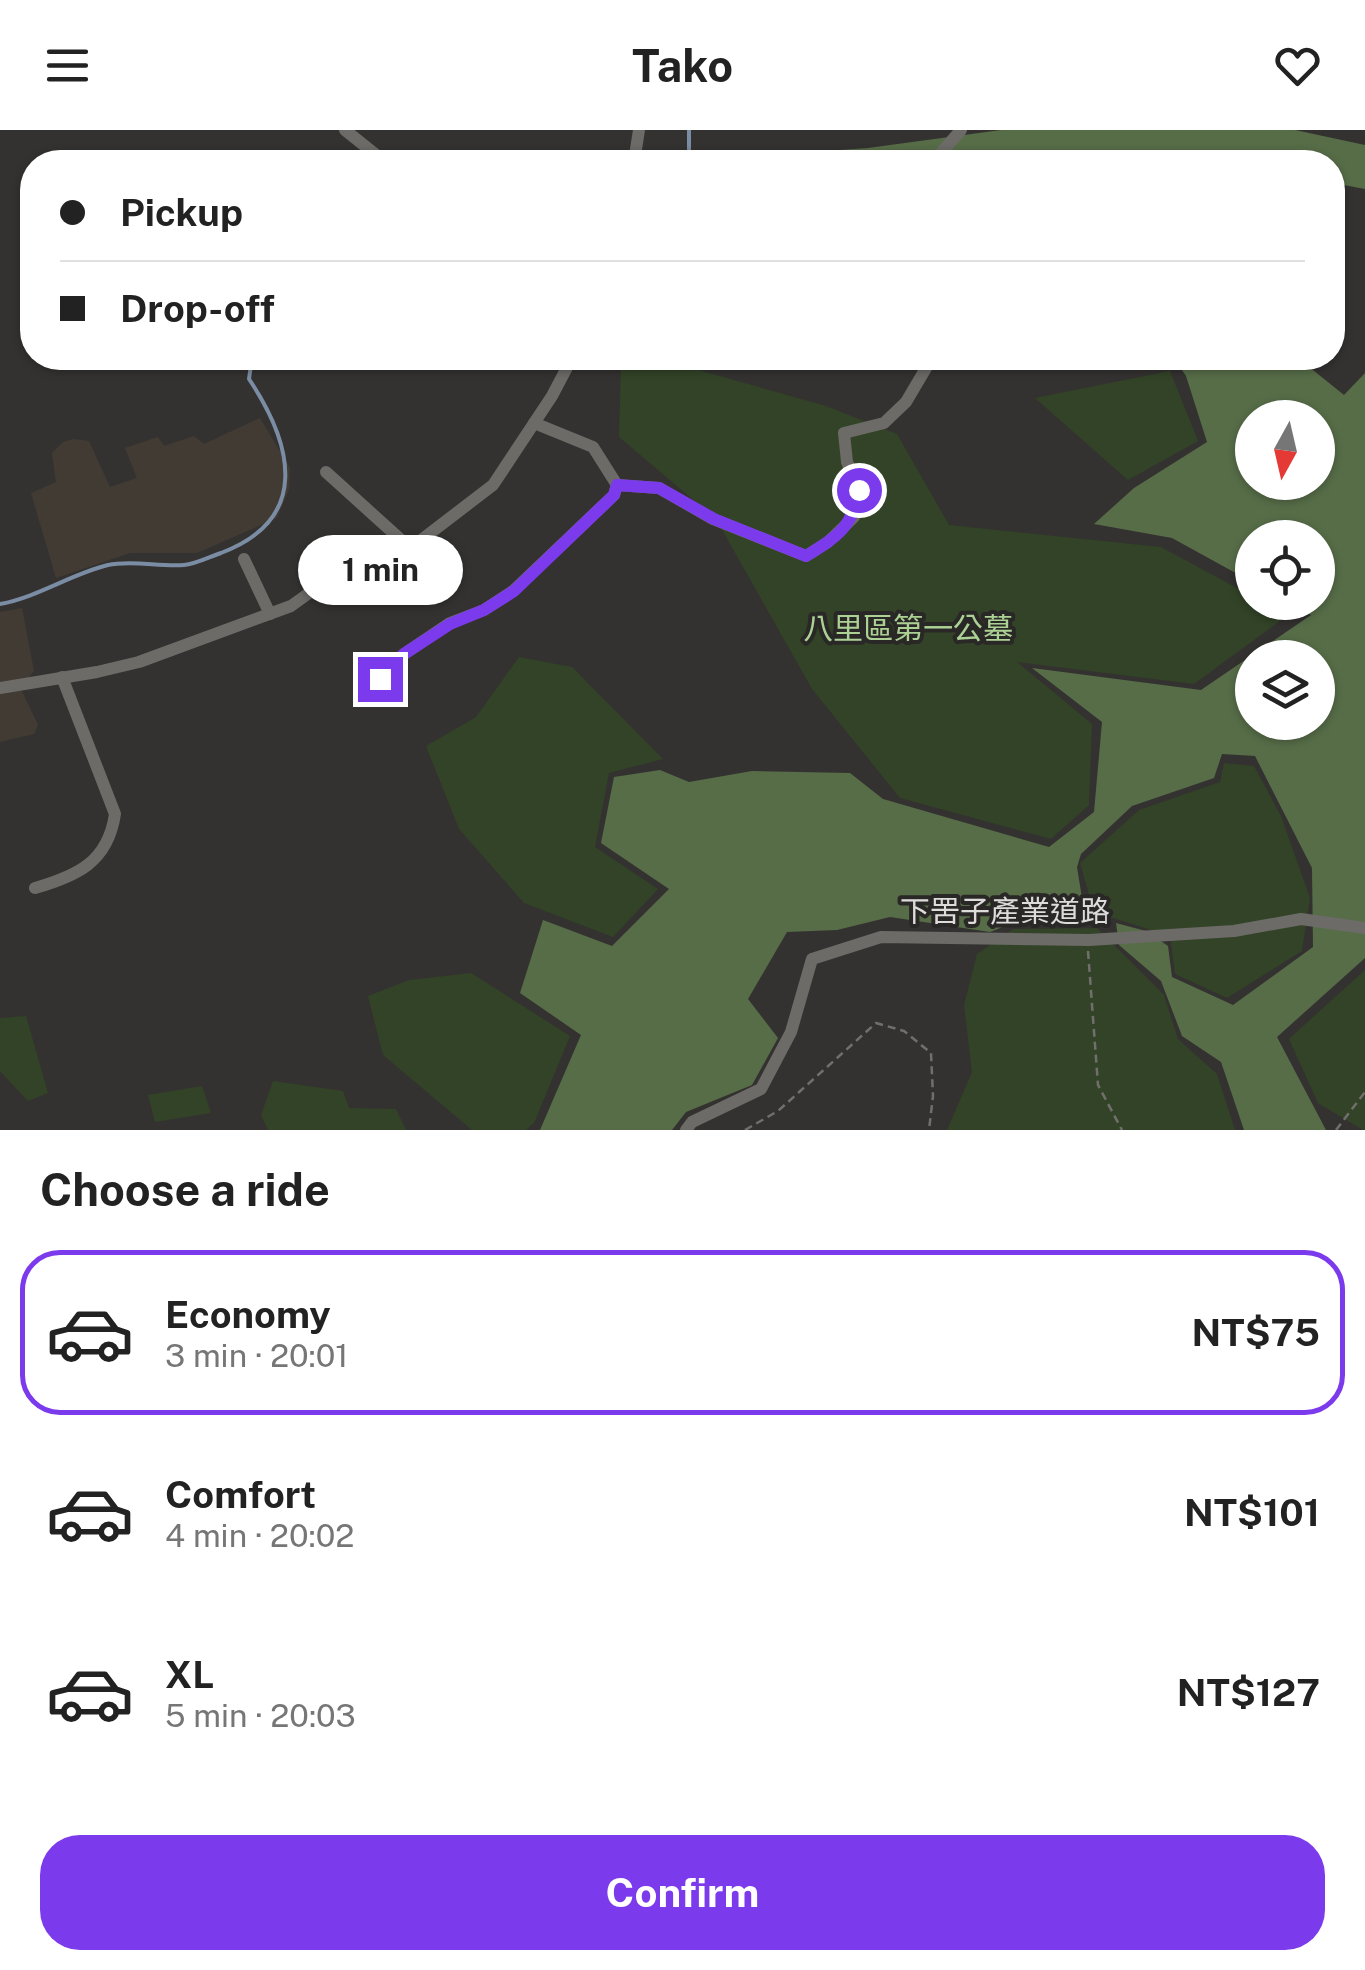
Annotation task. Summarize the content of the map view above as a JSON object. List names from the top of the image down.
{
  "streets": {
    "street": ["下罟子產業道路"]
  },
  "parks": ["八里區第一公墓"],
  "north": "bottom",
  "page": {
    "header": "Tako",
    "banner": ["Pickup", "Drop-off"],
    "bubble": "1 min",
    "heading": "Choose a ride",
    "list": [
      {
        "name": "Economy",
        "note": "3 min · 20:01",
        "value": "NT$75"
      },
      {
        "name": "Comfort",
        "note": "4 min · 20:02",
        "value": "NT$101"
      },
      {
        "name": "XL",
        "note": "5 min · 20:03",
        "value": "NT$127"
      }
    ],
    "buttons": "Confirm"
  }
}
